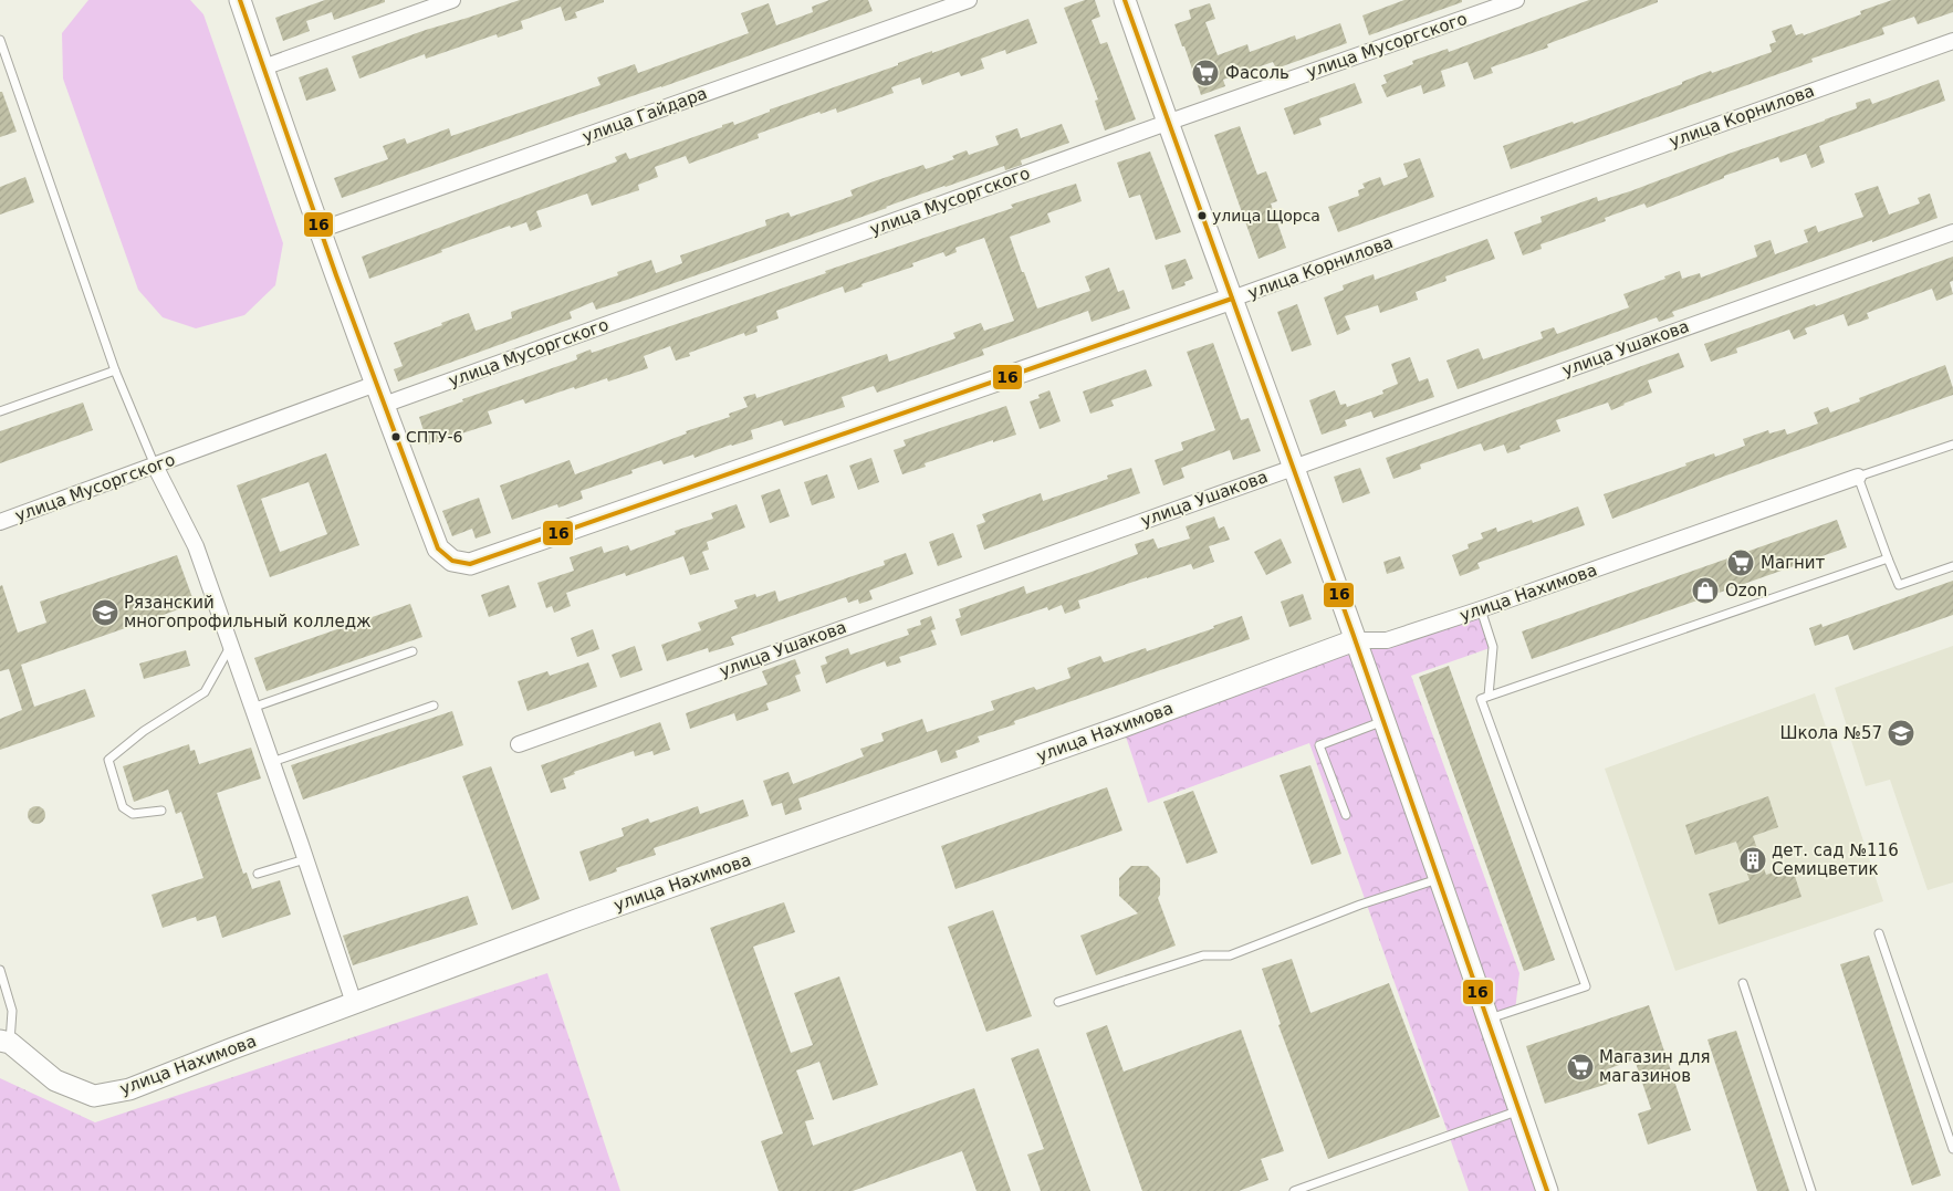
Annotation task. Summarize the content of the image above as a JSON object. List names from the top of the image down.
{
  "streets": {
    "street": [
      "улица Мусоргского",
      "улица Гайдара",
      "улица Корнилова",
      "улица Ушакова",
      "улица Нахимова"
    ]
  },
  "crossings": [
    ["улица Мусоргского", "улица Корнилова"]
  ],
  "places": {
    "supermarket": ["Фасоль", "Магнит", "Магазин для магазинов"],
    "other": ["улица Щорса", "СПТУ-6"],
    "shop": ["Ozon"],
    "school or university": ["Рязанский многопрофильный колледж", "Школа №57"],
    "building": ["дет. сад №116 Семицветик"]
  },
  "lines": ["transit line 16"]
}
